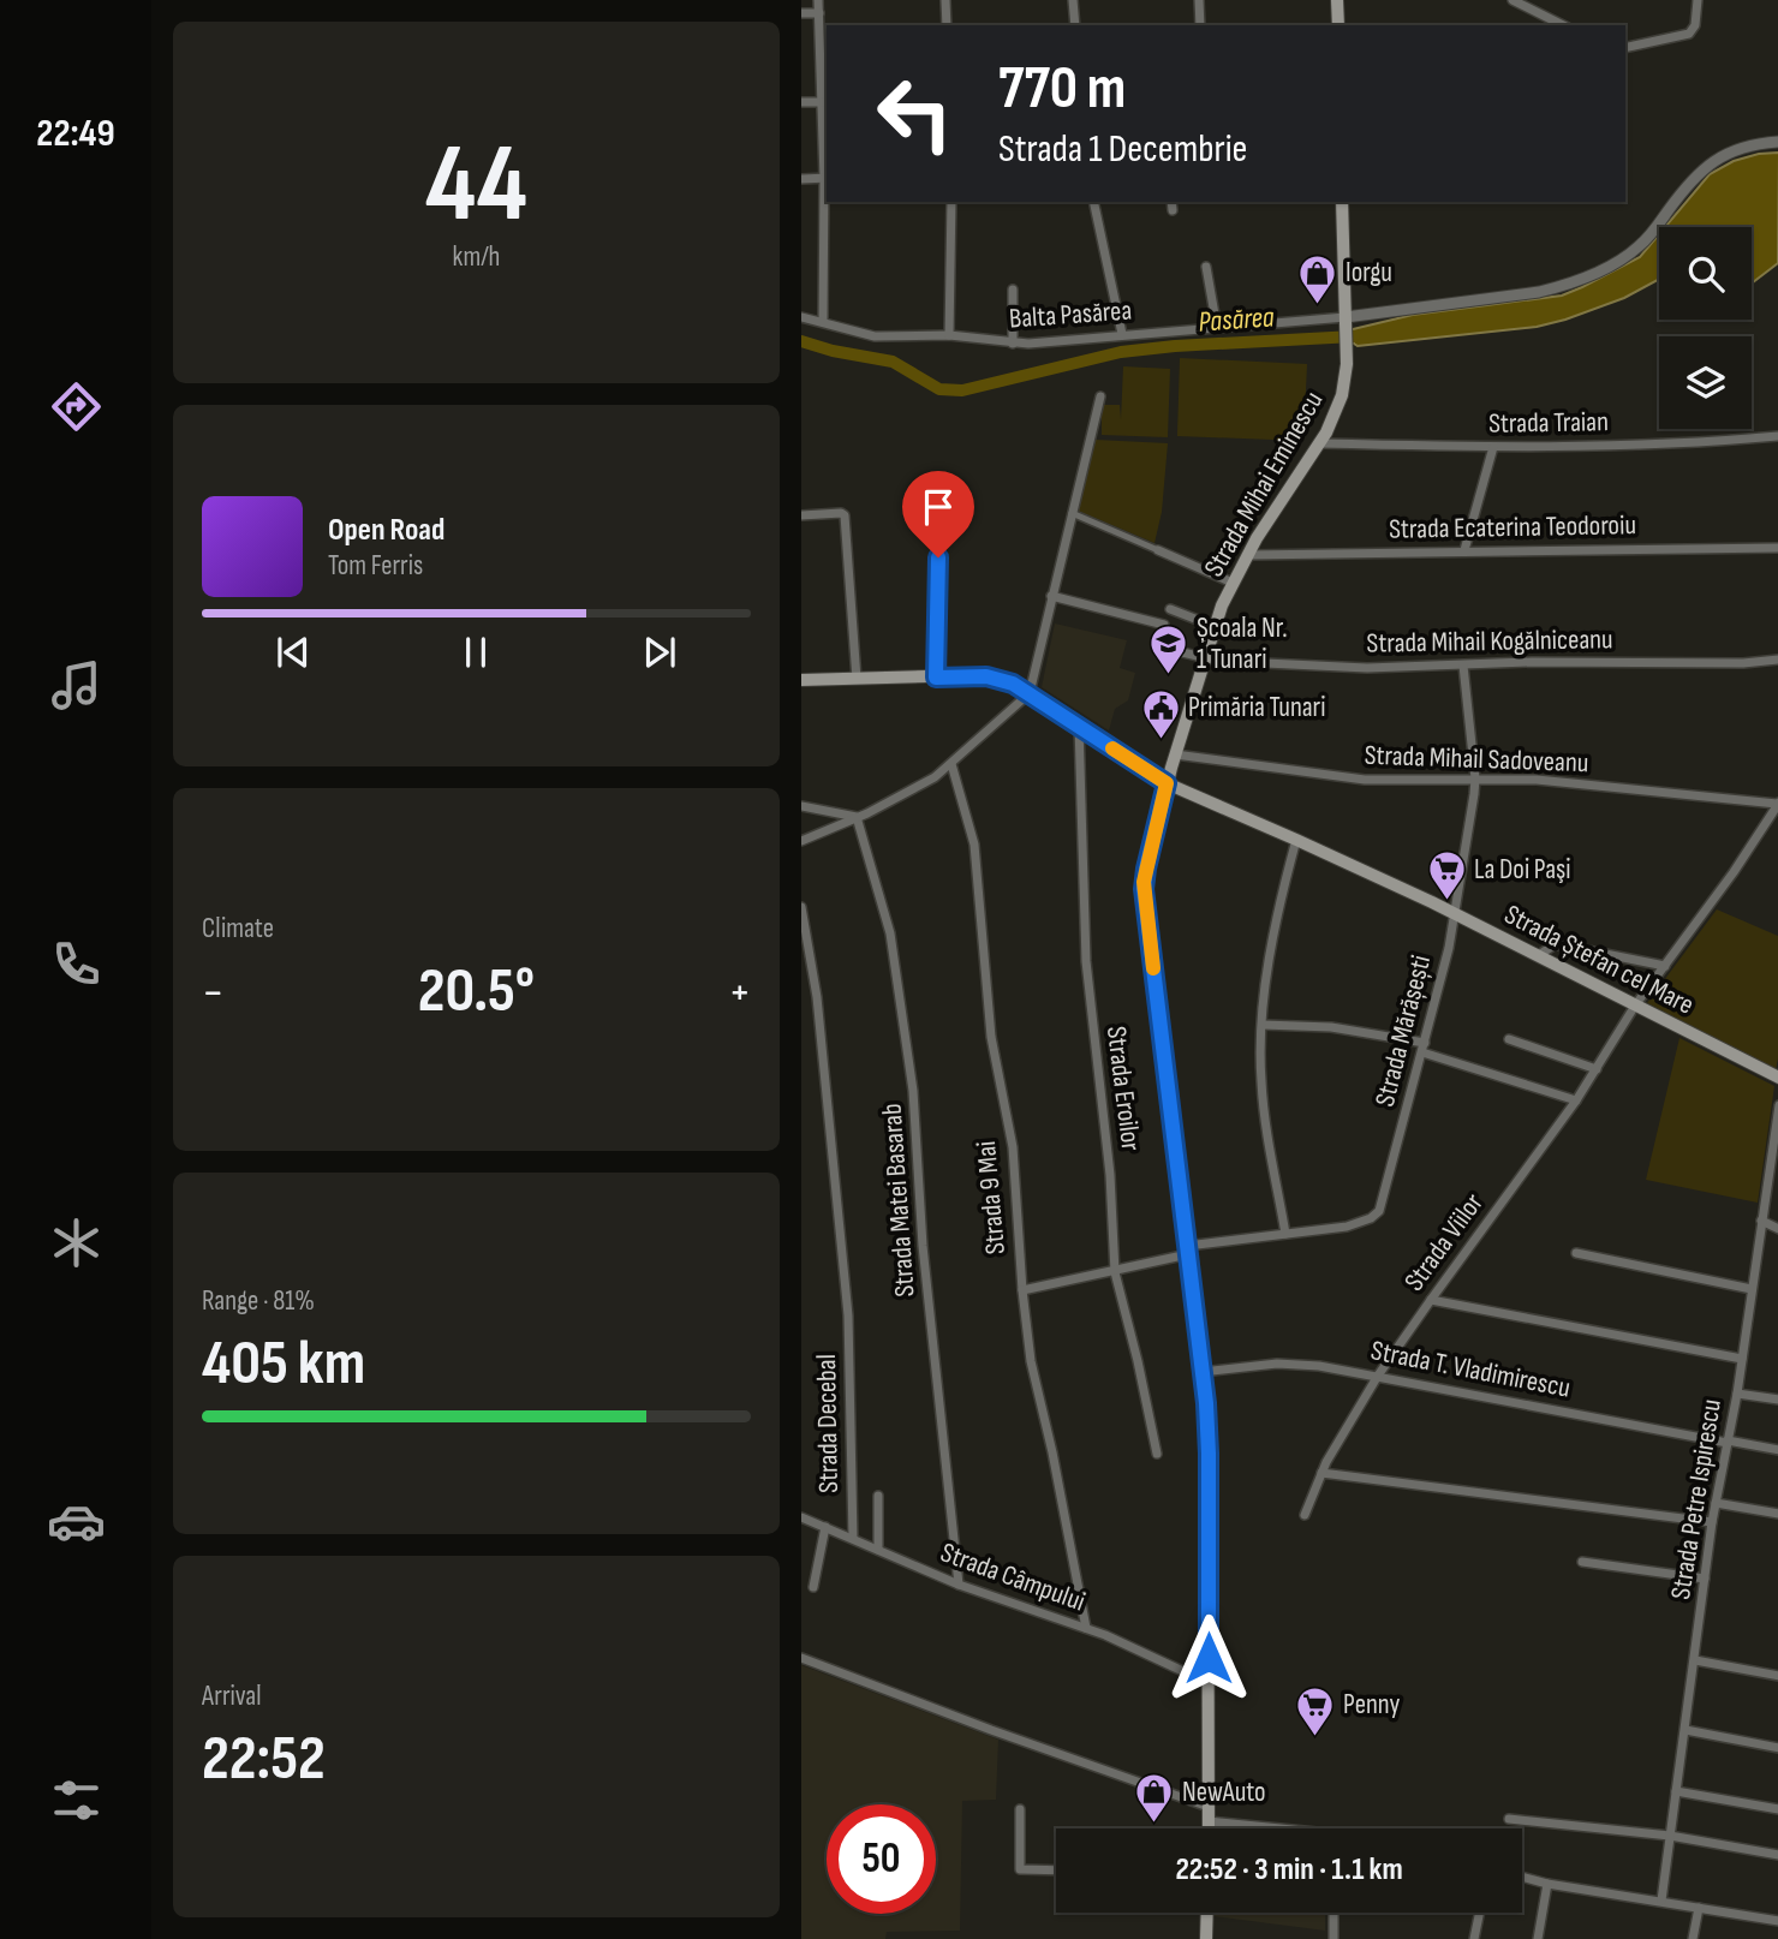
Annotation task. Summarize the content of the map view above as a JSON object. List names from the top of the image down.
{
  "streets": {
    "main road": ["Strada Mihai Eminescu", "Strada Ștefan cel Mare"],
    "street": [
      "Balta Pasărea",
      "Strada Traian",
      "Strada Ecaterina Teodoroiu",
      "Strada Mihail Kogălniceanu",
      "Strada Mihail Sadoveanu",
      "Strada Mărășești",
      "Strada Eroilor",
      "Strada 9 Mai",
      "Strada Matei Basarab",
      "Strada Viilor",
      "Strada T. Vladimirescu",
      "Strada Decebal",
      "Strada Petre Ispirescu",
      "Strada Câmpului"
    ]
  },
  "crossings": [
    ["Balta Pasărea", "Strada Mihai Eminescu"],
    ["Strada Traian", "Strada Mihai Eminescu"],
    ["Strada Mihai Eminescu", "Strada Ecaterina Teodoroiu"],
    ["Strada Mihai Eminescu", "Strada Mihail Kogălniceanu"],
    ["Strada Mihai Eminescu", "Strada Mihail Sadoveanu"],
    ["Strada Mihai Eminescu", "Strada Ștefan cel Mare"],
    ["Strada Mihai Eminescu", "Strada Mărășești"],
    ["Strada Mihai Eminescu", "Strada T. Vladimirescu"],
    ["Strada Mihai Eminescu", "Strada Câmpului"],
    ["Strada Mihail Kogălniceanu", "Strada Mărășești"],
    ["Strada Mihail Sadoveanu", "Strada Mărășești"],
    ["Strada Mihail Sadoveanu", "Strada Viilor"],
    ["Strada Ștefan cel Mare", "Strada Mărășești"],
    ["Strada Ștefan cel Mare", "Strada Eroilor"],
    ["Strada Ștefan cel Mare", "Strada Viilor"],
    ["Strada Mărășești", "Strada Eroilor"],
    ["Strada Mărășești", "Strada 9 Mai"],
    ["Strada 9 Mai", "Strada Câmpului"],
    ["Strada Matei Basarab", "Strada Câmpului"],
    ["Strada Viilor", "Strada T. Vladimirescu"],
    ["Strada T. Vladimirescu", "Strada Petre Ispirescu"],
    ["Strada Decebal", "Strada Câmpului"]
  ],
  "water": ["Pasărea"],
  "places": {
    "shop": ["Iorgu", "NewAuto"],
    "school or university": ["Școala Nr. 1 Tunari"],
    "public building": ["Primăria Tunari"],
    "supermarket": ["La Doi Paşi", "Penny"]
  },
  "page": {
    "tabs": "22:49",
    "tile": [
      ["44", "km/h"],
      "Climate",
      ["Range · 81%", "405 km"],
      ["Arrival", "22:52"]
    ],
    "turn": ["770 m", "Strada 1 Decembrie"],
    "song": ["Open Road", "Tom Ferris"],
    "heat": ["−", "20.5°", "+"],
    "limit": "50",
    "trip": "22:52 · 3 min · 1.1 km"
  }
}
